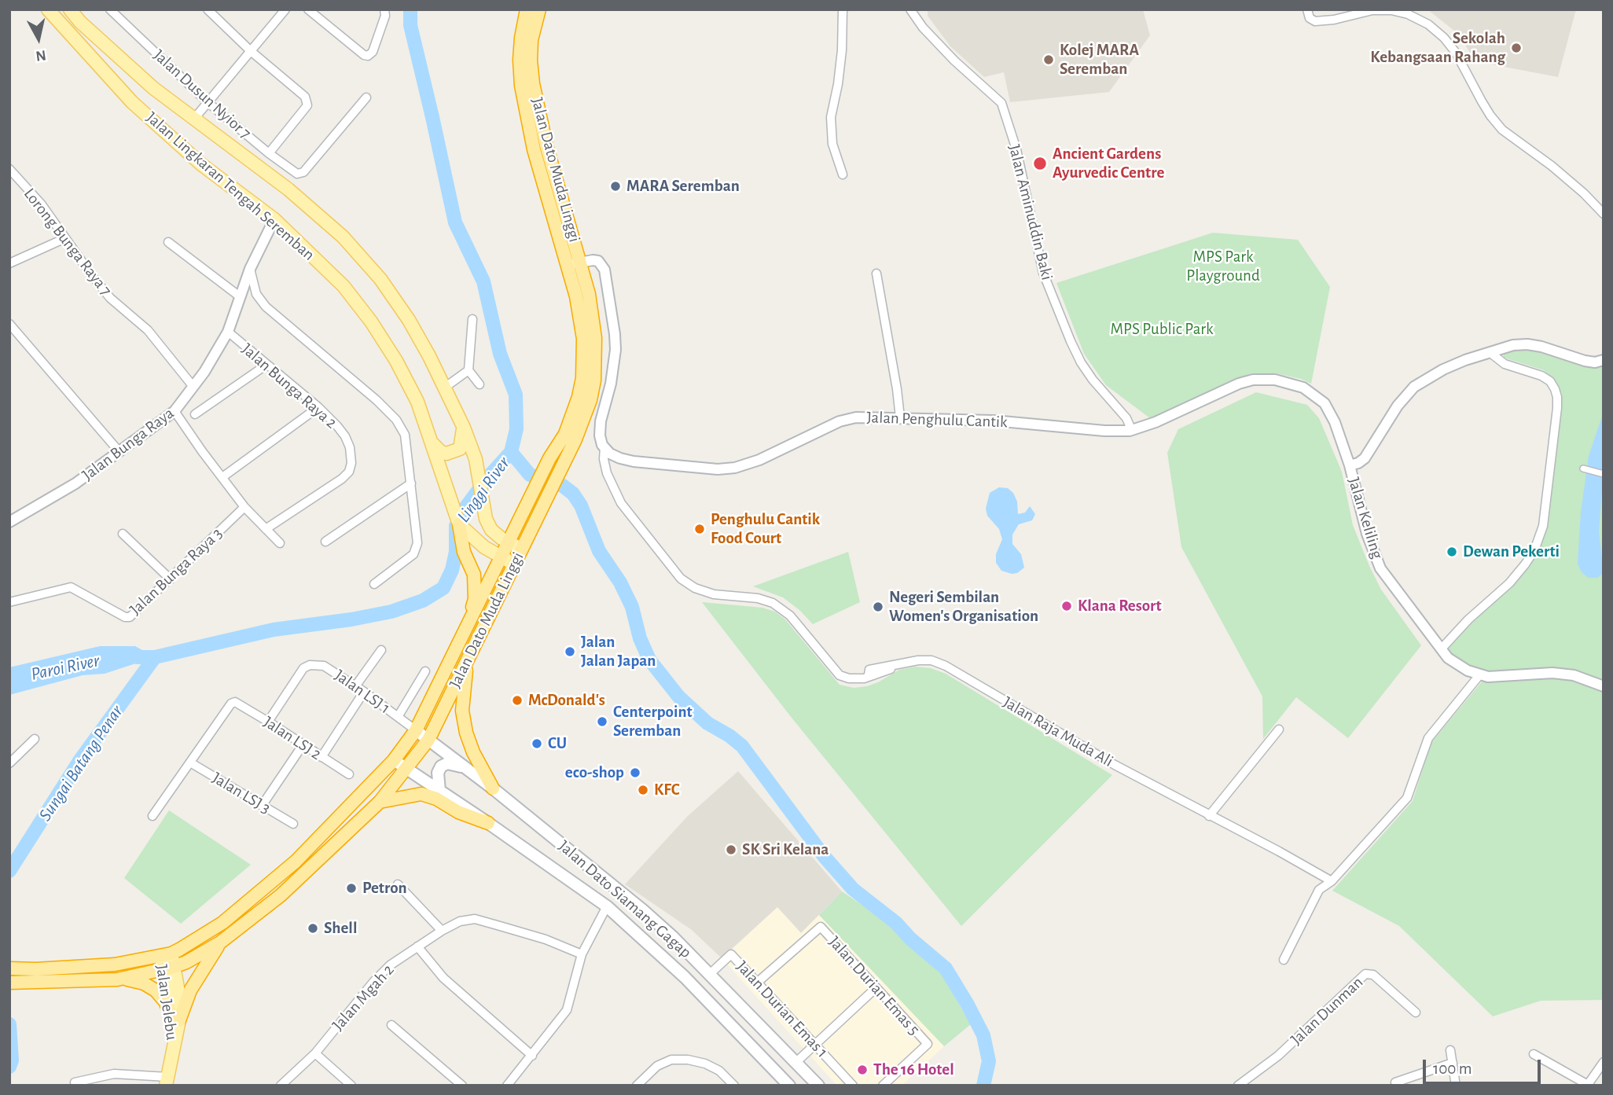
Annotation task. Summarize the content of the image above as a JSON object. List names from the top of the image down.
{
  "streets": {
    "highway": ["Jalan Dato Muda Linggi"],
    "main road": ["Jalan Lingkaran Tengah Seremban", "Jalan Dato Siamang Gagap", "Jalan Jelebu"],
    "street": [
      "Jalan Dusun Nyior 7",
      "Jalan Aminuddin Baki",
      "Lorong Bunga Raya 7",
      "Jalan Bunga Raya 2",
      "Jalan Penghulu Cantik",
      "Jalan Bunga Raya",
      "Jalan Keliling",
      "Jalan Bunga Raya 3",
      "Jalan LSJ 1",
      "Jalan Raja Muda Ali",
      "Jalan LSJ 2",
      "Jalan LSJ 3",
      "Jalan Durian Emas 5",
      "Jalan Mgah 2",
      "Jalan Durian Emas 1",
      "Jalan Dunman"
    ]
  },
  "crossings": [
    ["Jalan Dato Muda Linggi", "Jalan Lingkaran Tengah Seremban"],
    ["Jalan Dato Muda Linggi", "Jalan LSJ 1"],
    ["Jalan Dato Muda Linggi", "Jalan Dato Siamang Gagap"],
    ["Jalan Dato Muda Linggi", "Jalan Jelebu"],
    ["Jalan Lingkaran Tengah Seremban", "Jalan Bunga Raya"],
    ["Jalan Aminuddin Baki", "Jalan Penghulu Cantik"],
    ["Lorong Bunga Raya 7", "Jalan Bunga Raya"],
    ["Jalan Bunga Raya 2", "Jalan Bunga Raya"],
    ["Jalan Penghulu Cantik", "Jalan Keliling"],
    ["Jalan Penghulu Cantik", "Jalan Raja Muda Ali"],
    ["Jalan LSJ 1", "Jalan LSJ 2"],
    ["Jalan LSJ 1", "Jalan Dato Siamang Gagap"],
    ["Jalan LSJ 2", "Jalan LSJ 3"],
    ["Jalan Dato Siamang Gagap", "Jalan Durian Emas 1"],
    ["Jalan Durian Emas 5", "Jalan Durian Emas 1"]
  ],
  "water": ["Linggi River", "Paroi River", "Sungai Batang Penar"],
  "parks": ["MPS Park Playground", "MPS Public Park"],
  "places": [
    "Sekolah Kebangsaan Rahang",
    "Kolej MARA Seremban",
    "Ancient Gardens Ayurvedic Centre",
    "MARA Seremban",
    "Penghulu Cantik Food Court",
    "Dewan Pekerti",
    "Klana Resort",
    "Negeri Sembilan Women's Organisation",
    "Jalan Jalan Japan",
    "McDonald's",
    "Centerpoint Seremban",
    "CU",
    "eco-shop",
    "KFC",
    "SK Sri Kelana",
    "Petron",
    "Shell",
    "The 16 Hotel"
  ],
  "scale_bar": "100 m",
  "north": "bottom"
}
